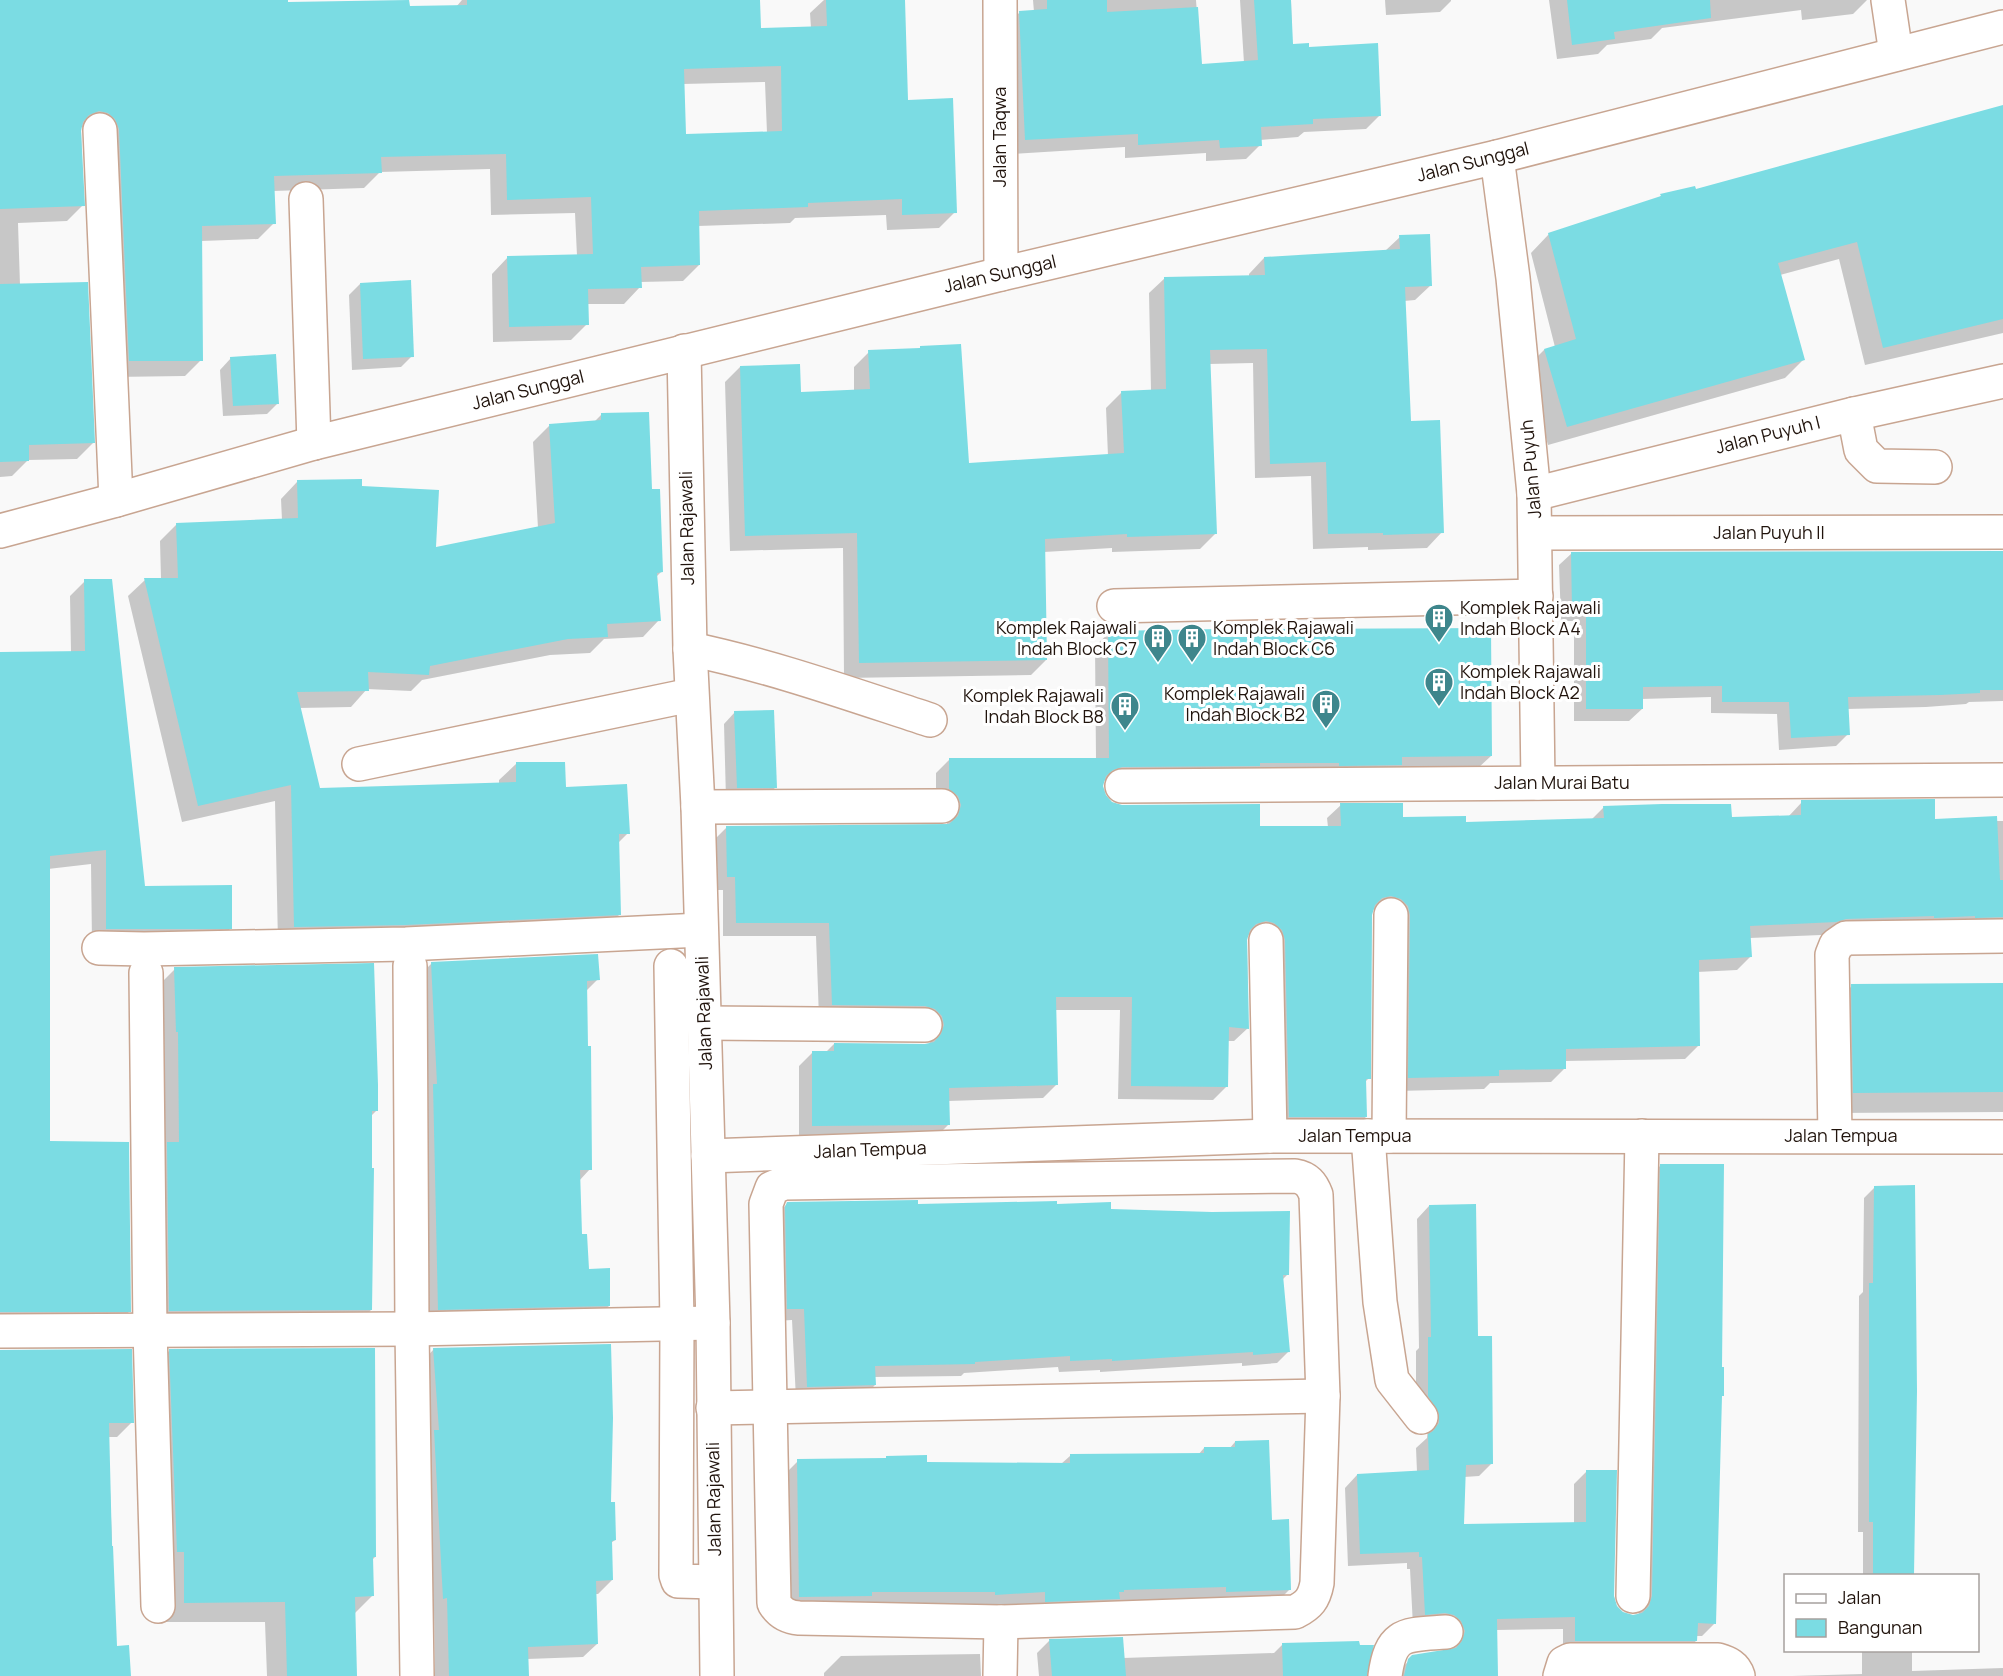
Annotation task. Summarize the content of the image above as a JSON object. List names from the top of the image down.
{
  "streets": {
    "street": [
      "Jalan Taqwa",
      "Jalan Sunggal",
      "Jalan Puyuh I",
      "Jalan Puyuh",
      "Jalan Rajawali",
      "Jalan Puyuh II",
      "Jalan Murai Batu",
      "Jalan Tempua"
    ]
  },
  "crossings": [
    ["Jalan Taqwa", "Jalan Sunggal"],
    ["Jalan Sunggal", "Jalan Puyuh"],
    ["Jalan Sunggal", "Jalan Rajawali"],
    ["Jalan Puyuh I", "Jalan Puyuh"],
    ["Jalan Puyuh", "Jalan Puyuh II"],
    ["Jalan Puyuh", "Jalan Murai Batu"],
    ["Jalan Rajawali", "Jalan Tempua"]
  ],
  "places": {
    "building": [
      "Komplek Rajawali Indah Block A4",
      "Komplek Rajawali Indah Block C7",
      "Komplek Rajawali Indah Block C6",
      "Komplek Rajawali Indah Block A2",
      "Komplek Rajawali Indah Block B2",
      "Komplek Rajawali Indah Block B8"
    ]
  },
  "legend": ["Jalan", "Bangunan"]
}
